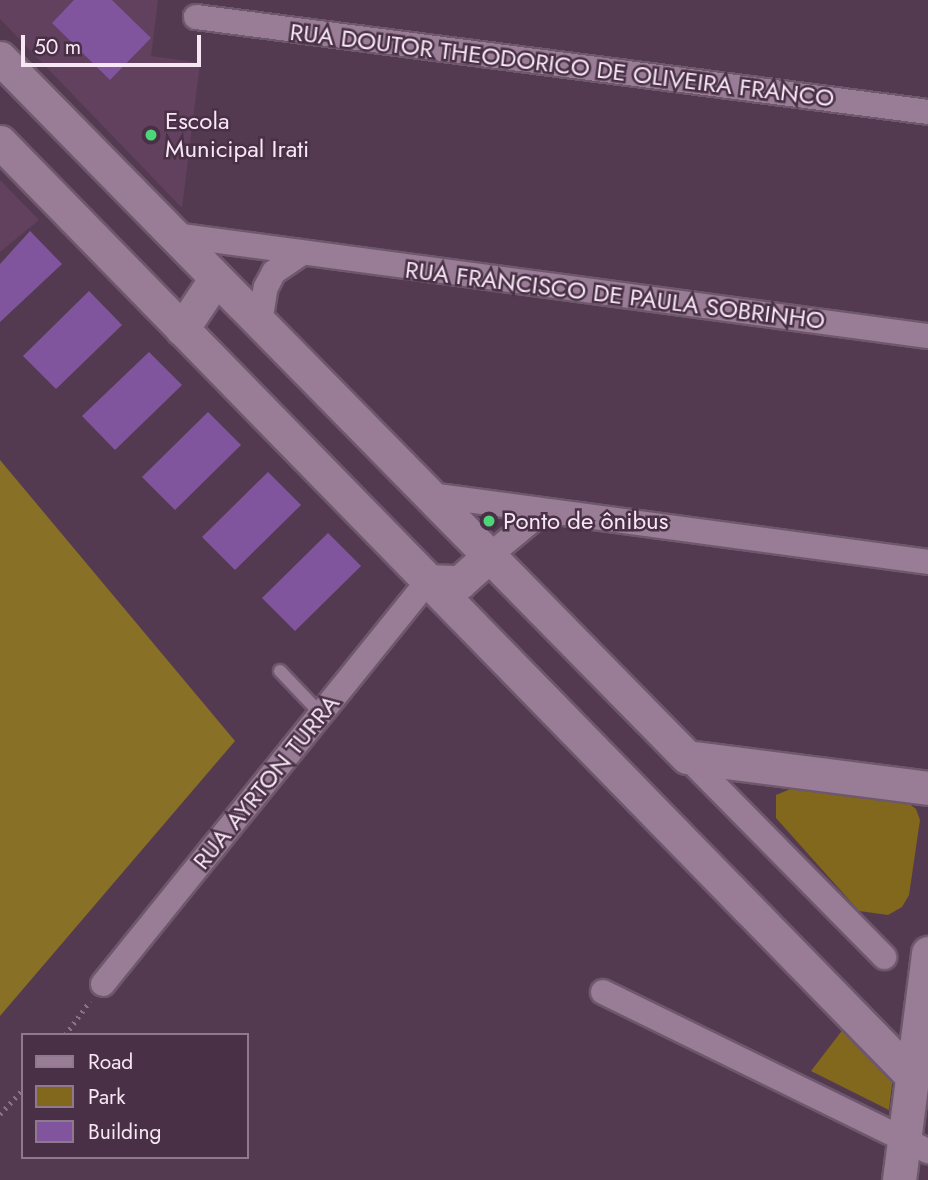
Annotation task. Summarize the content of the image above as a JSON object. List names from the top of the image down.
{
  "streets": {
    "street": ["RUA DOUTOR THEODORICO DE OLIVEIRA FRANCO", "RUA FRANCISCO DE PAULA SOBRINHO", "RUA AYRTON TURRA"]
  },
  "places": ["Escola Municipal Irati", "Ponto de ônibus"],
  "legend": ["Road", "Park", "Building"],
  "scale_bar": "50 m"
}
